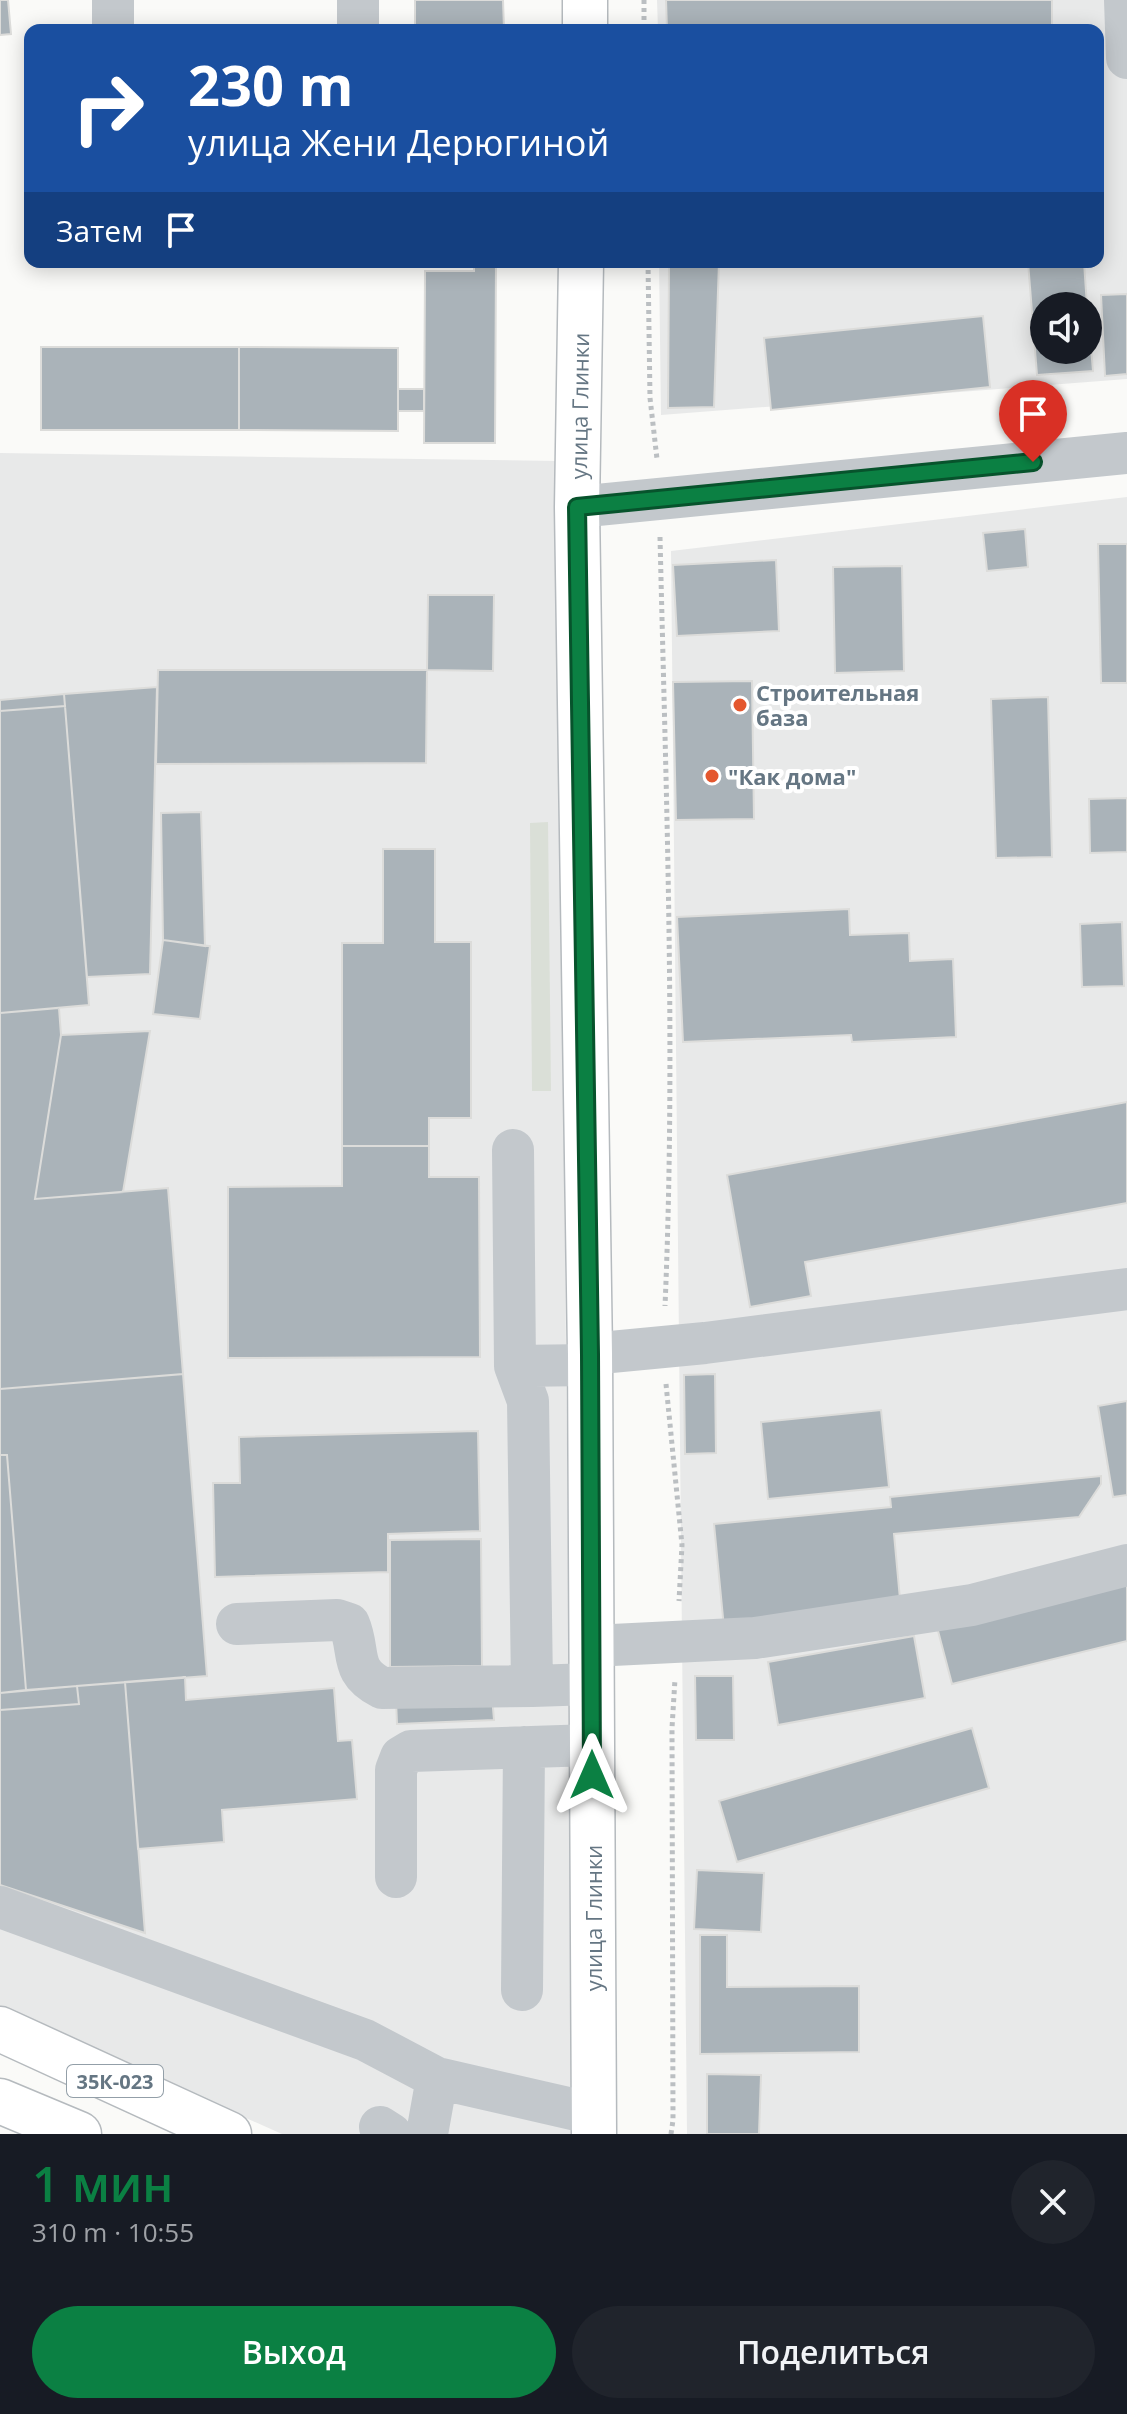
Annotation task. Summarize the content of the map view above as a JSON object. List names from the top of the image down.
{
  "streets": {
    "main road": ["улица Глинки", "35К-023"]
  },
  "places": ["Строительная база", "\"Как дома\""],
  "page": {
    "turn": ["230 m", "улица Жени Дерюгиной"],
    "then": "Затем",
    "heading": ["1 мин", "310 m · 10:55"],
    "buttons": ["Выход", "Поделиться"]
  }
}
